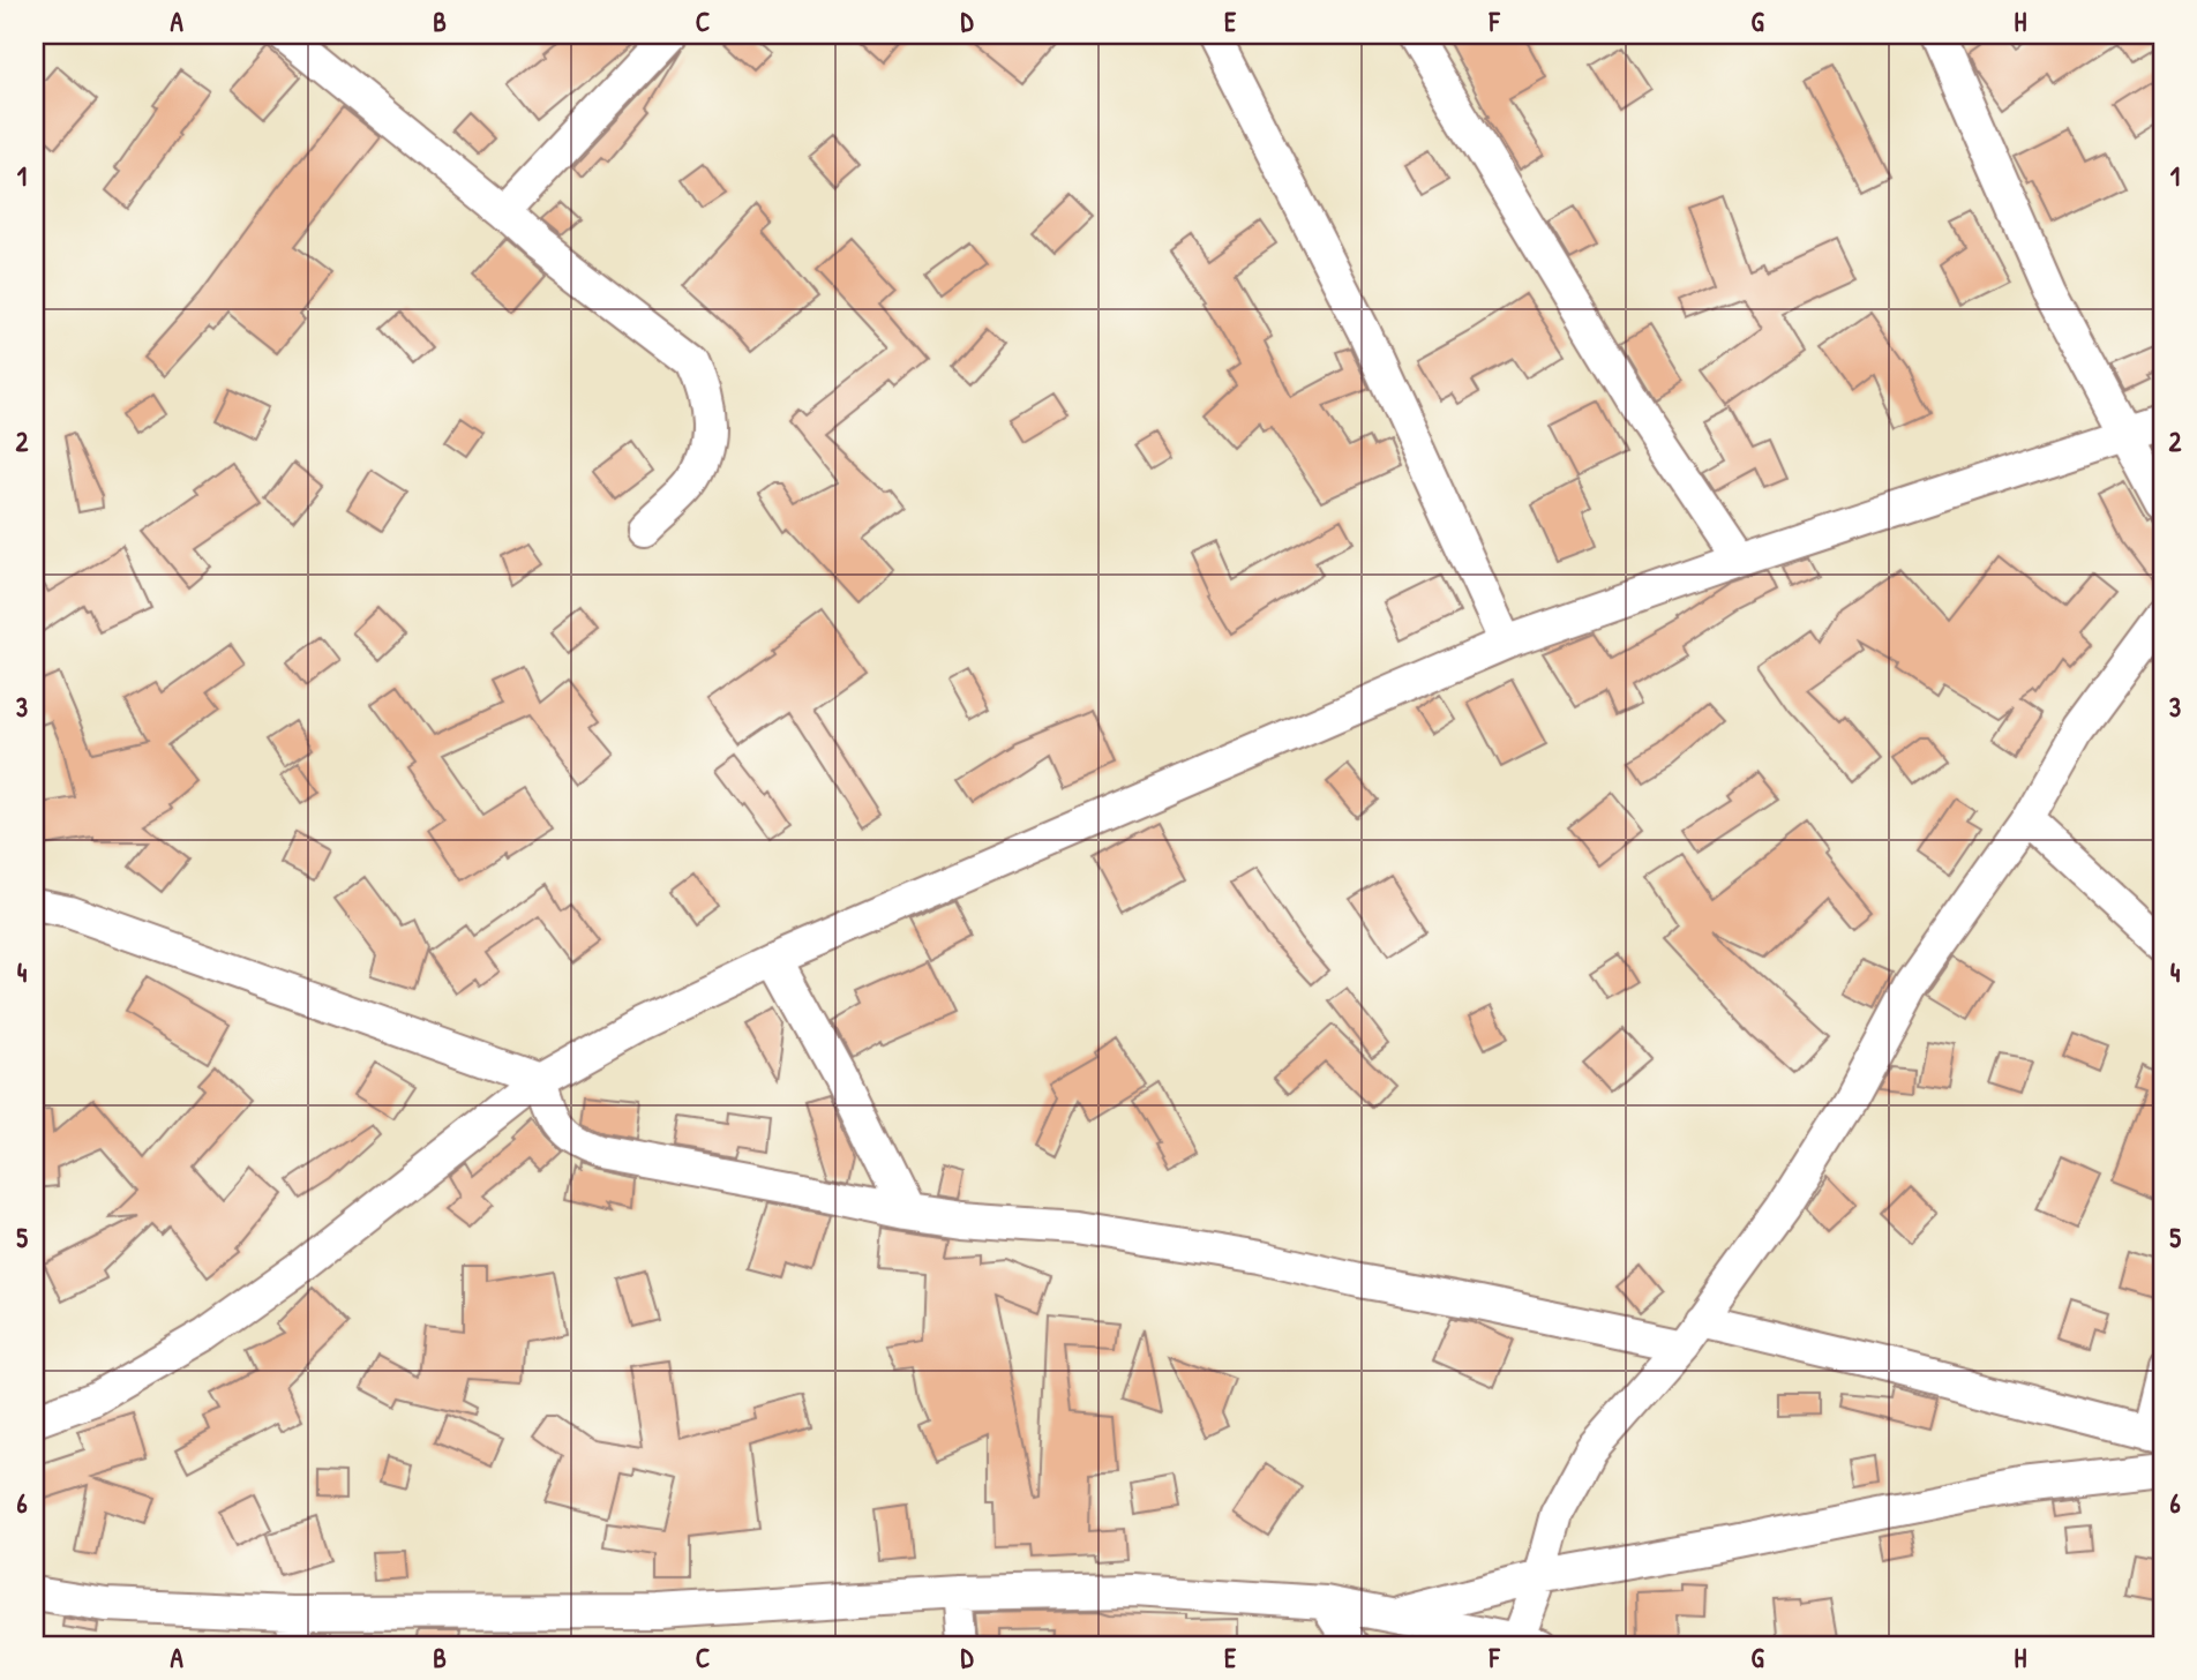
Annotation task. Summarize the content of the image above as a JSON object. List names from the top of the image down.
{
  "grid": {
    "columns": [
      "A",
      "B",
      "C",
      "D",
      "E",
      "F",
      "G",
      "H"
    ],
    "rows": [
      "1",
      "2",
      "3",
      "4",
      "5",
      "6"
    ]
  }
}
